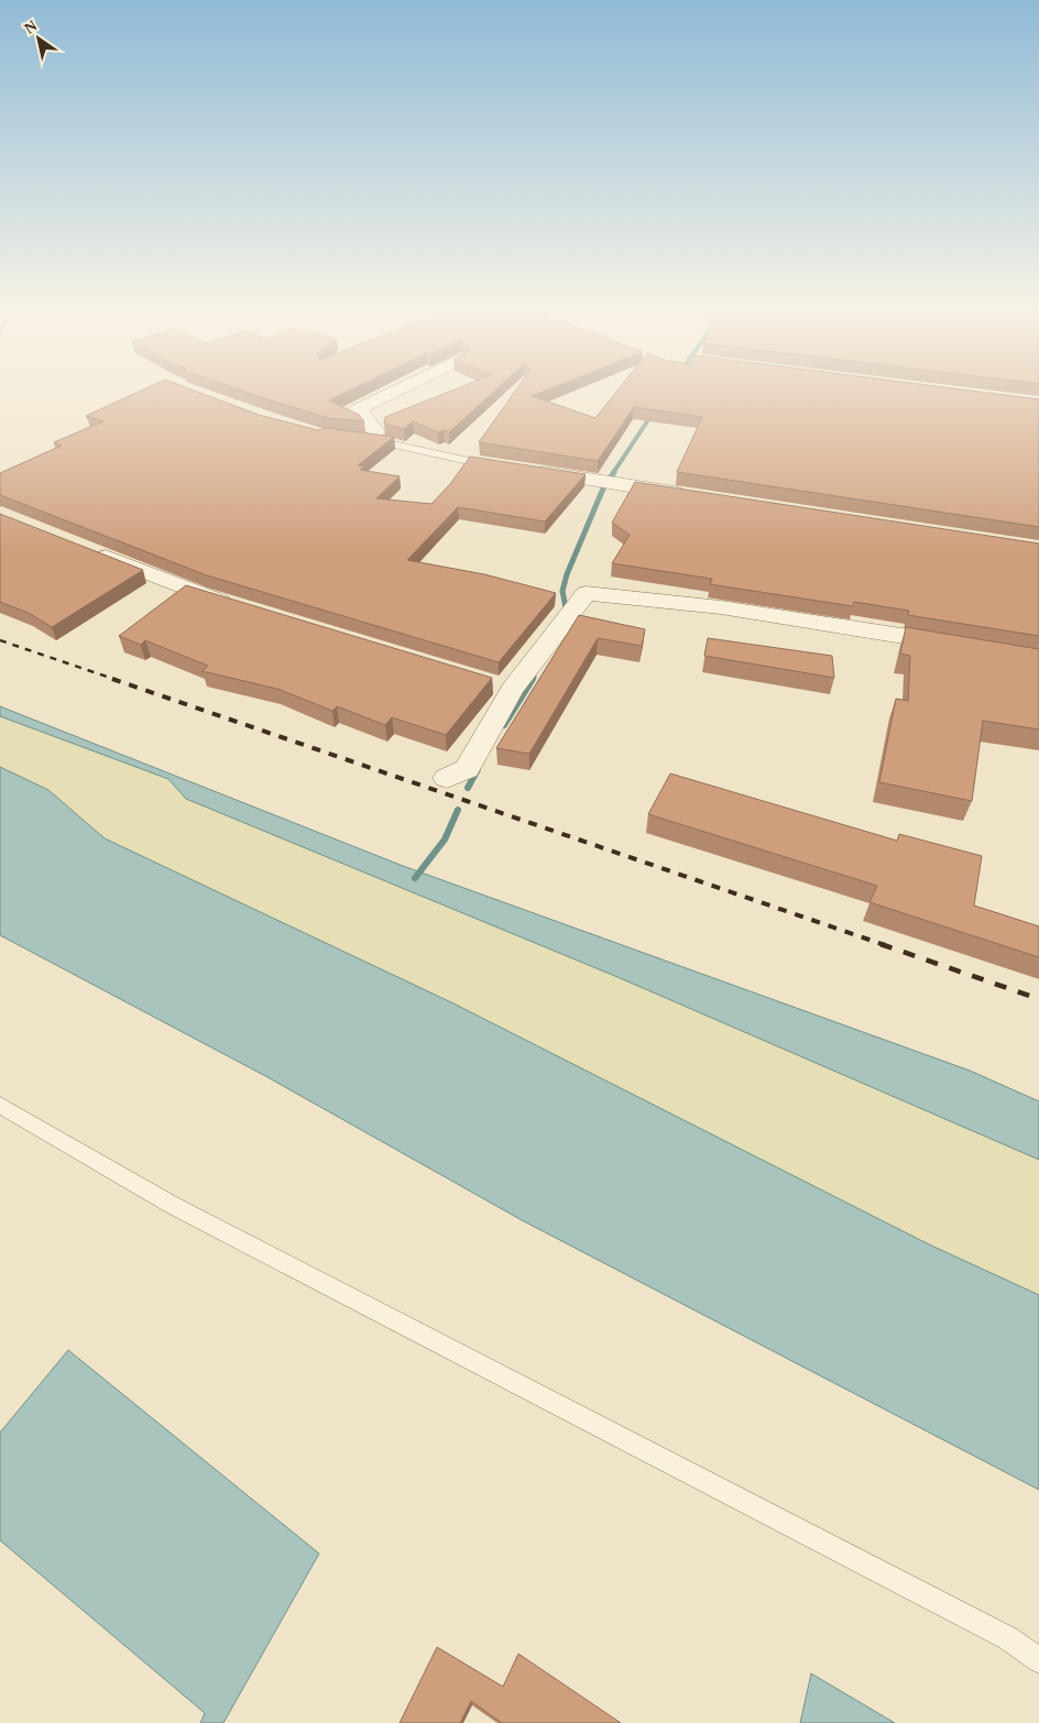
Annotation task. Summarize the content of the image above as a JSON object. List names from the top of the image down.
{
  "north": "top left"
}
